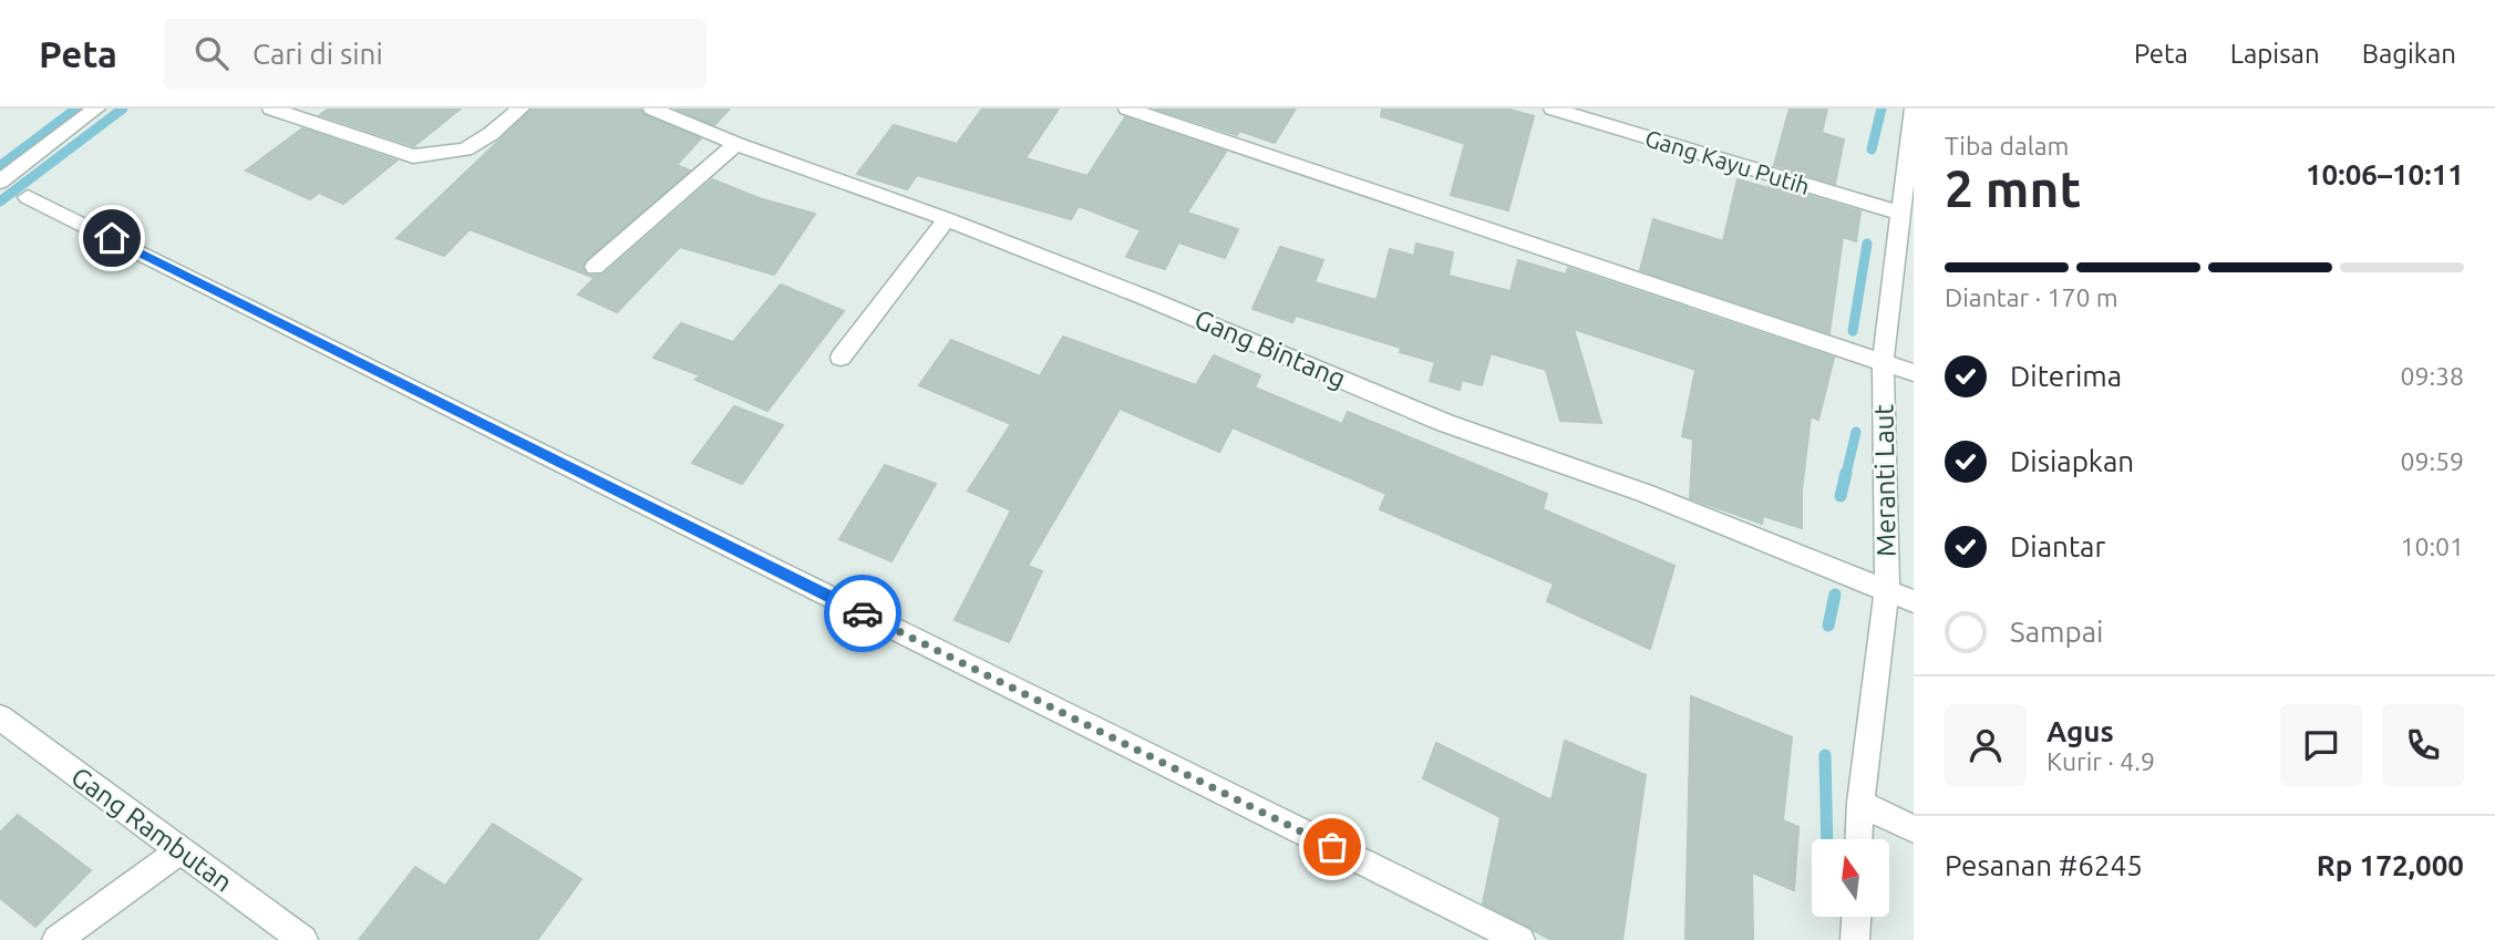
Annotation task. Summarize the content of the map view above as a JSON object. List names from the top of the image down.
{
  "streets": {
    "street": [
      "Gang Kayu Putih",
      "Gang Bintang",
      "Meranti Laut",
      "Gang Rambutan"
    ]
  },
  "crossings": [
    ["Gang Kayu Putih", "Meranti Laut"],
    ["Gang Bintang", "Meranti Laut"]
  ],
  "north": "top",
  "page": {
    "header": "Peta",
    "search": "Cari di sini",
    "nav": ["Peta", "Lapisan", "Bagikan"],
    "heading": ["2 mnt", "Tiba dalam", "10:06–10:11"],
    "panel": [
      "Agus",
      "Kurir · 4.9",
      "Pesanan #6245",
      "Rp 172,000"
    ],
    "bar": "Diantar · 170 m",
    "list": [
      ["Diterima", "09:38"],
      ["Disiapkan", "09:59"],
      ["Diantar", "10:01"],
      "Sampai"
    ]
  }
}
